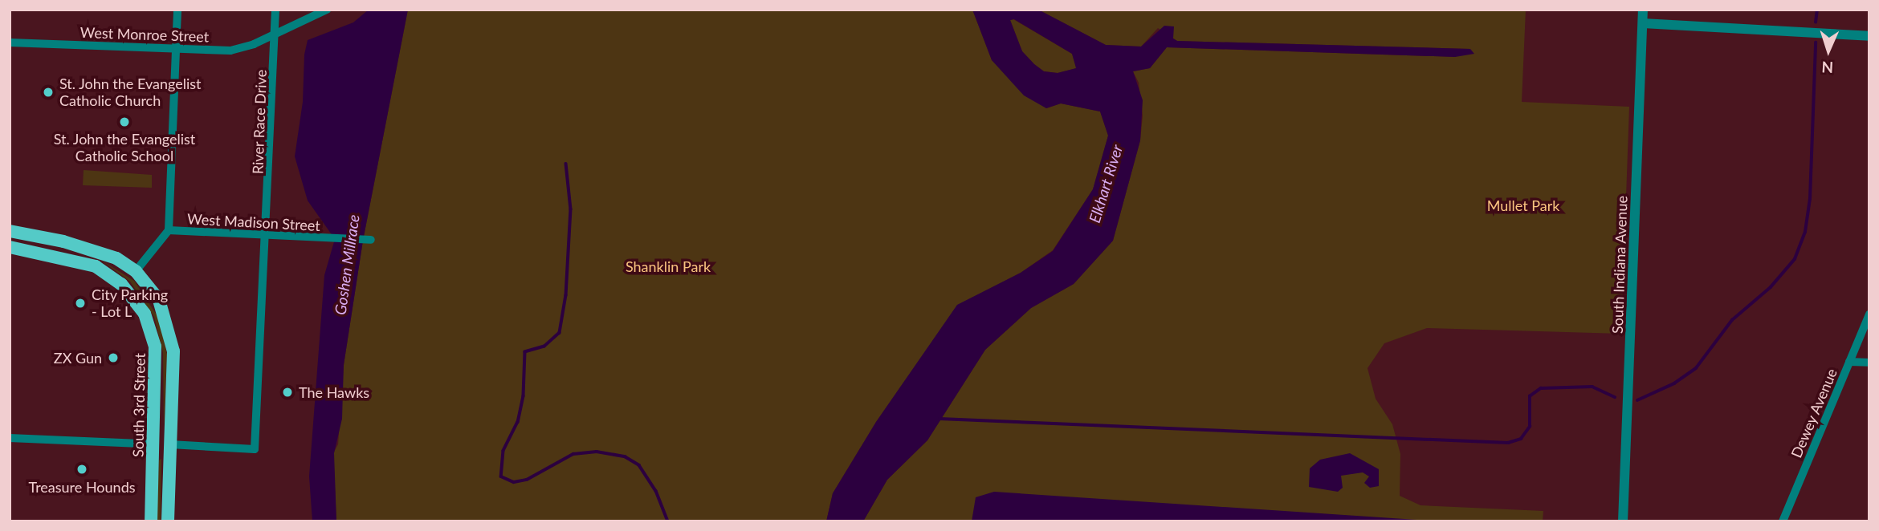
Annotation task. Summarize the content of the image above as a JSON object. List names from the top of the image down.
{
  "streets": {
    "main road": ["South 3rd Street"],
    "street": [
      "West Monroe Street",
      "River Race Drive",
      "West Madison Street",
      "South Indiana Avenue",
      "Dewey Avenue"
    ]
  },
  "crossings": [
    ["West Monroe Street", "River Race Drive"],
    ["River Race Drive", "West Madison Street"]
  ],
  "water": ["Elkhart River", "Goshen Millrace"],
  "parks": ["Mullet Park", "Shanklin Park"],
  "places": [
    "St. John the Evangelist Catholic Church",
    "St. John the Evangelist Catholic School",
    "City Parking - Lot L",
    "ZX Gun",
    "The Hawks",
    "Treasure Hounds"
  ],
  "north": "bottom"
}
